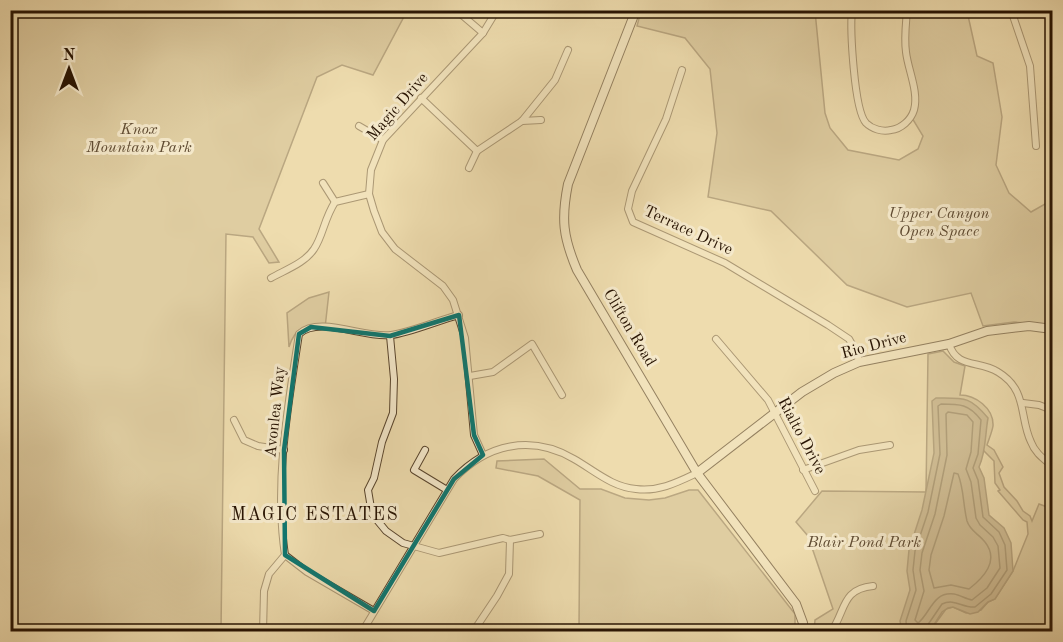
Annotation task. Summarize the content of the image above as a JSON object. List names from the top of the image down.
{
  "streets": {
    "street": [
      "Magic Drive",
      "Terrace Drive",
      "Clifton Road",
      "Rio Drive",
      "Avonlea Way",
      "Rialto Drive"
    ]
  },
  "crossings": [
    ["Magic Drive", "Avonlea Way"],
    ["Terrace Drive", "Rio Drive"],
    ["Clifton Road", "Rio Drive"],
    ["Rio Drive", "Rialto Drive"]
  ],
  "districts": ["MAGIC ESTATES"],
  "parks": ["Knox Mountain Park", "Upper Canyon Open Space", "Blair Pond Park"],
  "north": "top"
}
